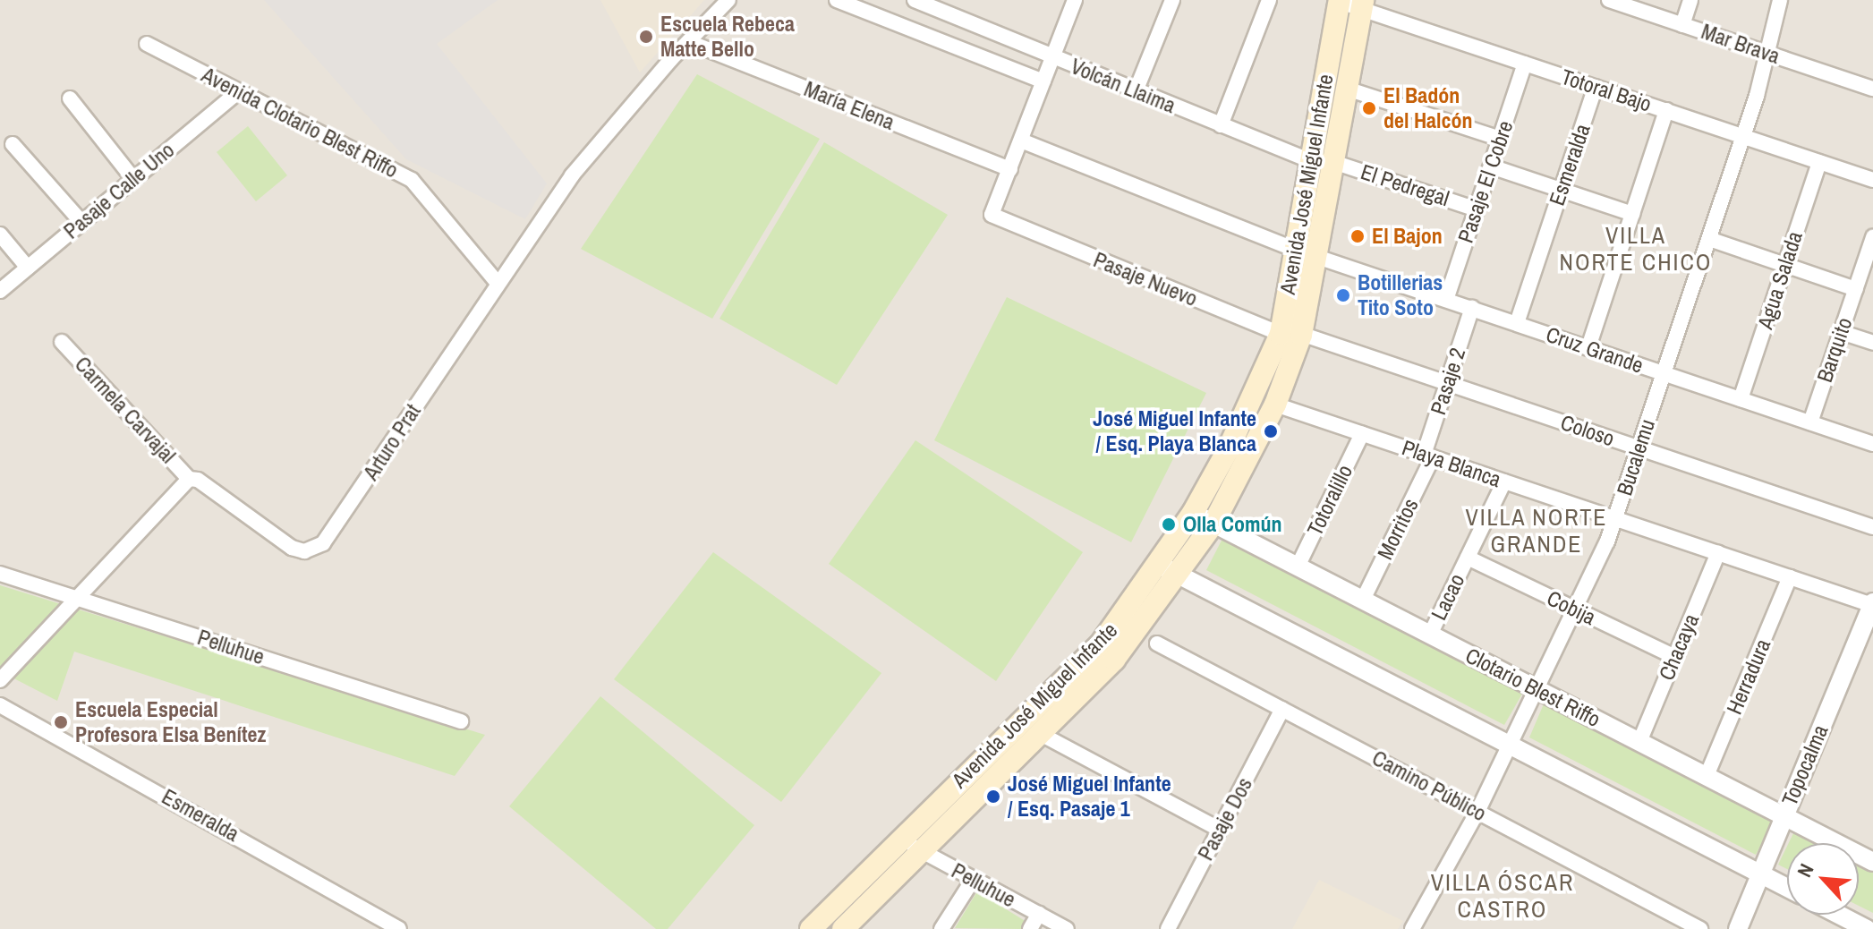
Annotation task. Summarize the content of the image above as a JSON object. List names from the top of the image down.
{
  "streets": {
    "main road": ["Avenida José Miguel Infante"],
    "street": [
      "Mar Brava",
      "Volcán Llaima",
      "Totoral Bajo",
      "María Elena",
      "Avenida Clotario Blest Riffo",
      "Esmeralda",
      "Pasaje El Cobre",
      "El Pedregal",
      "Pasaje Calle Uno",
      "Pasaje Nuevo",
      "Agua Salada",
      "Cruz Grande",
      "Barquito",
      "Pasaje 2",
      "Carmela Carvajal",
      "Coloso",
      "Arturo Prat",
      "Bucalemu",
      "Playa Blanca",
      "Totoralillo",
      "Morritos",
      "Lacao",
      "Cobija",
      "Pelluhue",
      "Chacaya",
      "Herradura",
      "Clotario Blest Riffo",
      "Topocalma",
      "Camino Público",
      "Pasaje Dos"
    ]
  },
  "crossings": [
    ["Mar Brava", "Bucalemu"],
    ["Volcán Llaima", "Avenida José Miguel Infante"],
    ["Volcán Llaima", "El Pedregal"],
    ["Totoral Bajo", "Esmeralda"],
    ["Totoral Bajo", "Pasaje El Cobre"],
    ["Totoral Bajo", "Avenida José Miguel Infante"],
    ["Totoral Bajo", "Agua Salada"],
    ["Totoral Bajo", "Bucalemu"],
    ["María Elena", "Pasaje Nuevo"],
    ["María Elena", "Arturo Prat"],
    ["Avenida Clotario Blest Riffo", "Pasaje Calle Uno"],
    ["Avenida Clotario Blest Riffo", "Arturo Prat"],
    ["Esmeralda", "Cruz Grande"],
    ["Pasaje El Cobre", "El Pedregal"],
    ["Pasaje El Cobre", "Cruz Grande"],
    ["Avenida José Miguel Infante", "El Pedregal"],
    ["Avenida José Miguel Infante", "Pasaje Nuevo"],
    ["Avenida José Miguel Infante", "Cruz Grande"],
    ["Avenida José Miguel Infante", "Coloso"],
    ["Avenida José Miguel Infante", "Playa Blanca"],
    ["Avenida José Miguel Infante", "Pelluhue"],
    ["Avenida José Miguel Infante", "Clotario Blest Riffo"],
    ["Pasaje Nuevo", "Coloso"],
    ["Agua Salada", "Cruz Grande"],
    ["Cruz Grande", "Barquito"],
    ["Cruz Grande", "Pasaje 2"],
    ["Cruz Grande", "Bucalemu"],
    ["Pasaje 2", "Coloso"],
    ["Pasaje 2", "Playa Blanca"],
    ["Pasaje 2", "Morritos"],
    ["Carmela Carvajal", "Arturo Prat"],
    ["Coloso", "Bucalemu"],
    ["Bucalemu", "Playa Blanca"],
    ["Bucalemu", "Cobija"],
    ["Bucalemu", "Clotario Blest Riffo"],
    ["Bucalemu", "Camino Público"],
    ["Playa Blanca", "Totoralillo"],
    ["Playa Blanca", "Morritos"],
    ["Playa Blanca", "Lacao"],
    ["Playa Blanca", "Chacaya"],
    ["Playa Blanca", "Herradura"],
    ["Playa Blanca", "Topocalma"],
    ["Totoralillo", "Clotario Blest Riffo"],
    ["Morritos", "Clotario Blest Riffo"],
    ["Lacao", "Cobija"],
    ["Lacao", "Clotario Blest Riffo"],
    ["Cobija", "Chacaya"],
    ["Chacaya", "Clotario Blest Riffo"],
    ["Herradura", "Clotario Blest Riffo"],
    ["Clotario Blest Riffo", "Topocalma"],
    ["Camino Público", "Pasaje Dos"]
  ],
  "districts": ["VILLA NORTE CHICO", "VILLA NORTE GRANDE", "VILLA ÓSCAR CASTRO"],
  "places": [
    "Escuela Rebeca Matte Bello",
    "El Badón del Halcón",
    "El Bajon",
    "Botillerias Tito Soto",
    "José Miguel Infante / Esq. Playa Blanca",
    "Olla Común",
    "Escuela Especial Profesora Elsa Benítez",
    "José Miguel Infante / Esq. Pasaje 1"
  ],
  "north": "top left"
}
